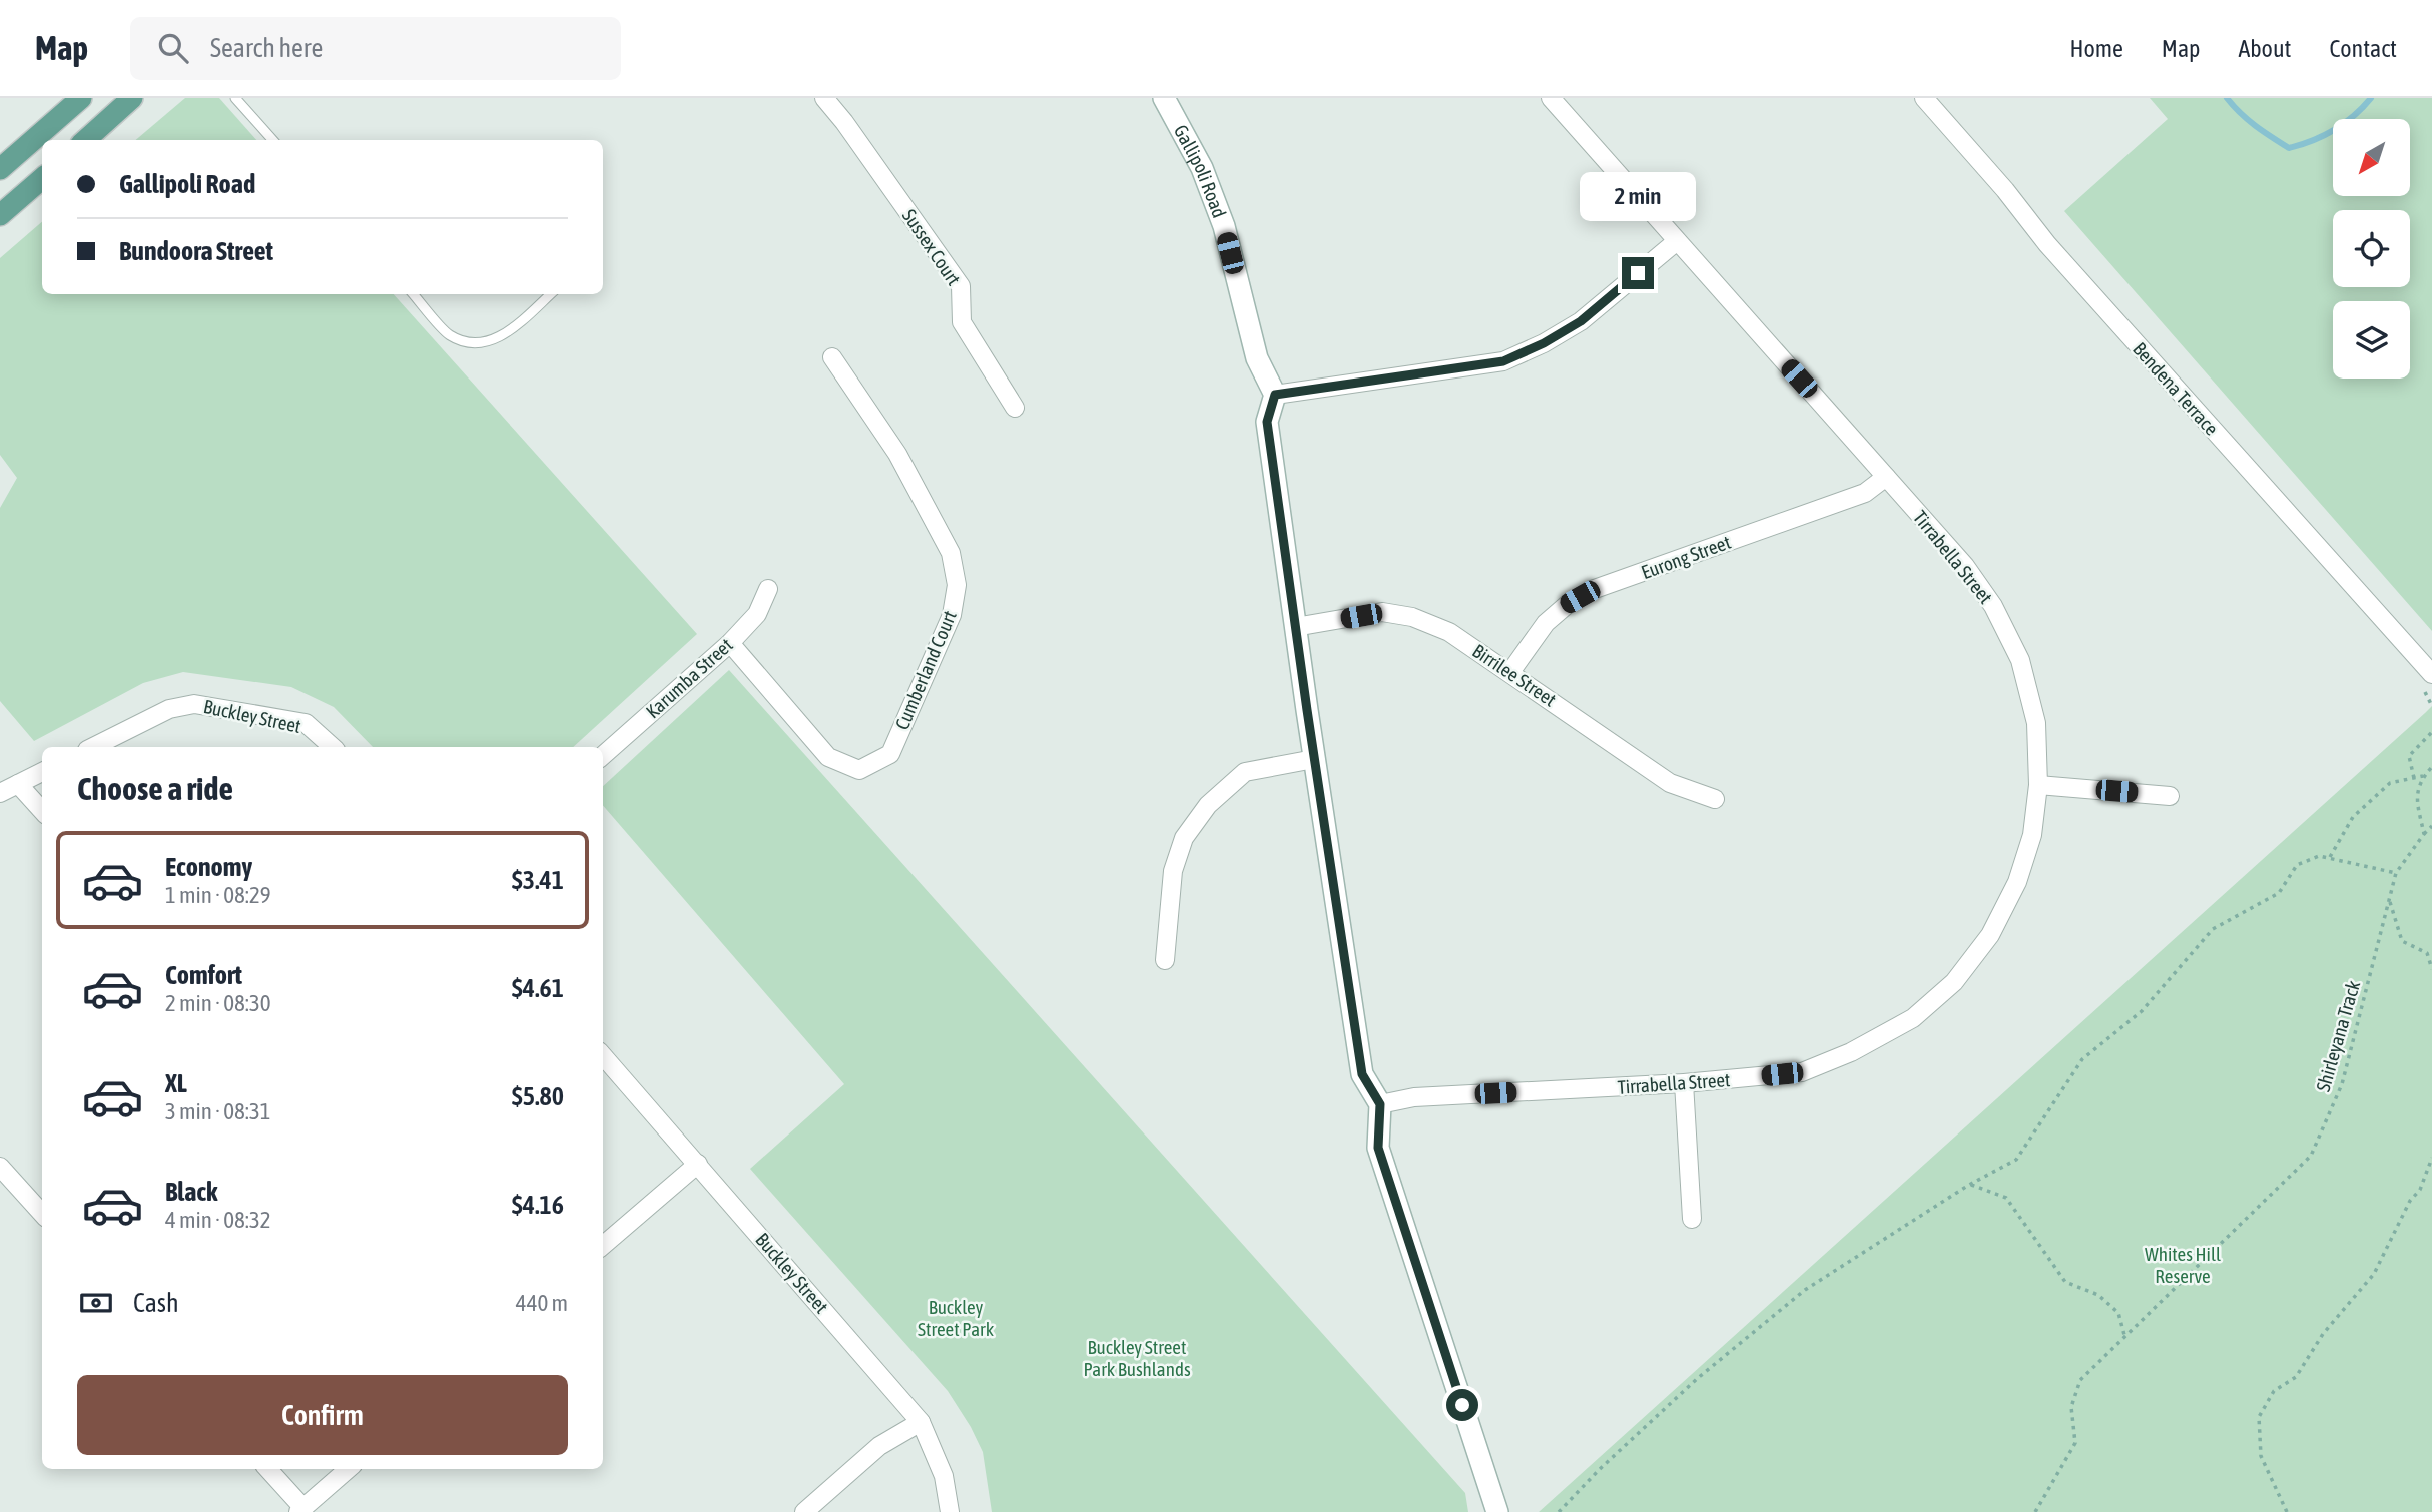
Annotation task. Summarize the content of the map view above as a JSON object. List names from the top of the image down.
{
  "streets": {
    "street": [
      "Gallipoli Road",
      "Sussex Court",
      "Bendena Terrace",
      "Eurong Street",
      "Tirrabella Street",
      "Cumberland Court",
      "Birrilee Street",
      "Karumba Street",
      "Buckley Street"
    ],
    "path": ["Shirleyana Track"]
  },
  "crossings": [
    ["Eurong Street", "Tirrabella Street"],
    ["Eurong Street", "Birrilee Street"],
    ["Cumberland Court", "Karumba Street"]
  ],
  "parks": ["Whites Hill Reserve", "Buckley Street Park", "Buckley Street Park Bushlands"],
  "north": "bottom left",
  "page": {
    "header": "Map",
    "search": "Search here",
    "nav": [
      "Home",
      "Map",
      "About",
      "Contact"
    ],
    "banner": ["Gallipoli Road", "Bundoora Street"],
    "bubble": "2 min",
    "heading": "Choose a ride",
    "list": [
      {
        "name": "Economy",
        "note": "1 min · 08:29",
        "value": "$3.41"
      },
      {
        "name": "Comfort",
        "note": "2 min · 08:30",
        "value": "$4.61"
      },
      {
        "name": "XL",
        "note": "3 min · 08:31",
        "value": "$5.80"
      },
      {
        "name": "Black",
        "note": "4 min · 08:32",
        "value": "$4.16"
      }
    ],
    "pay": ["Cash", "440 m"],
    "buttons": "Confirm"
  }
}
